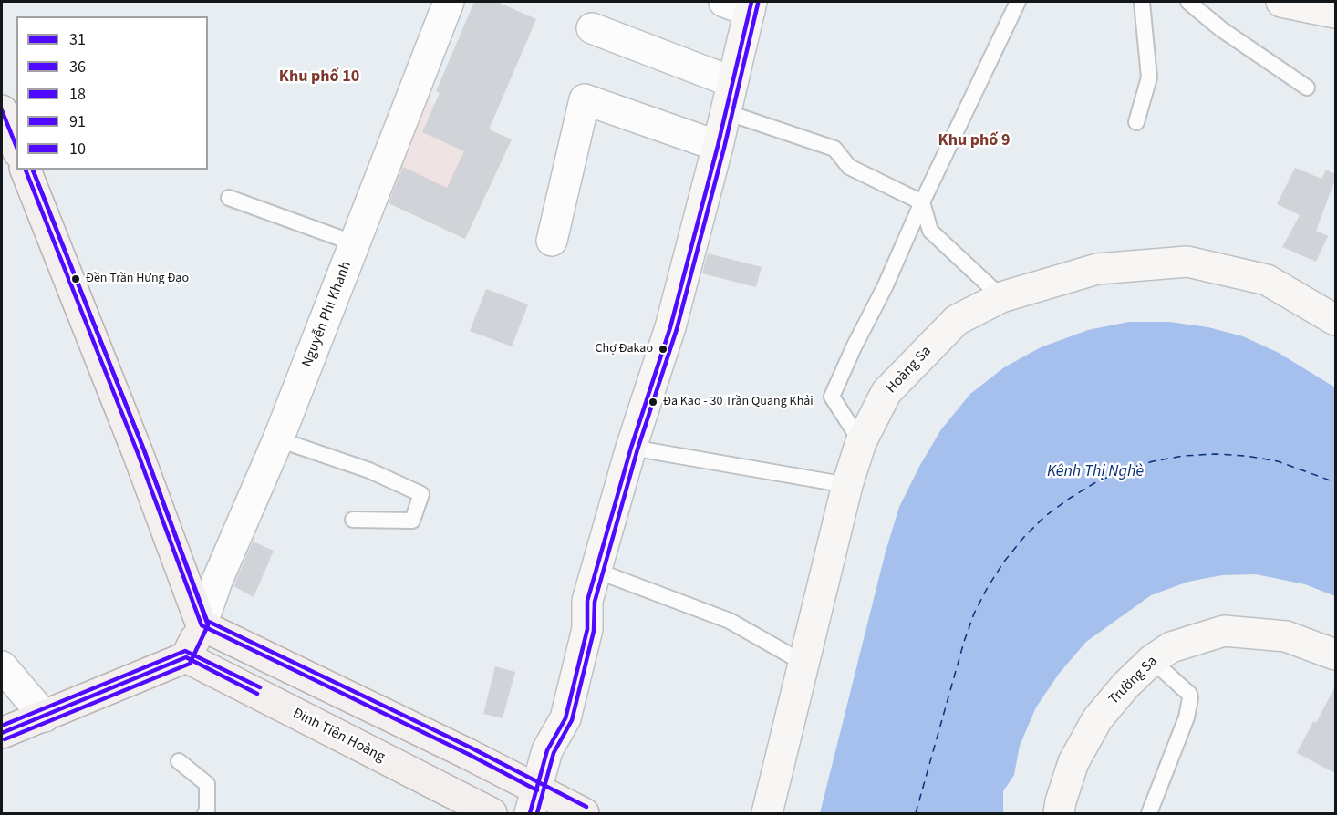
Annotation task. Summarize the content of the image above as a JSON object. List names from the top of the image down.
{
  "streets": {
    "main road": ["Đinh Tiên Hoàng"],
    "street": ["Nguyễn Phi Khanh", "Hoàng Sa", "Trường Sa"]
  },
  "districts": ["Khu phố 10", "Khu phố 9"],
  "water": ["Kênh Thị Nghè"],
  "places": ["Đền Trần Hưng Đạo", "Chợ Đakao", "Đa Kao - 30 Trần Quang Khải"],
  "lines": [
    "transit line 31",
    "transit line 36",
    "transit line 91",
    "transit line 18",
    "transit line 10"
  ],
  "legend": [
    "31",
    "36",
    "18",
    "91",
    "10"
  ]
}
